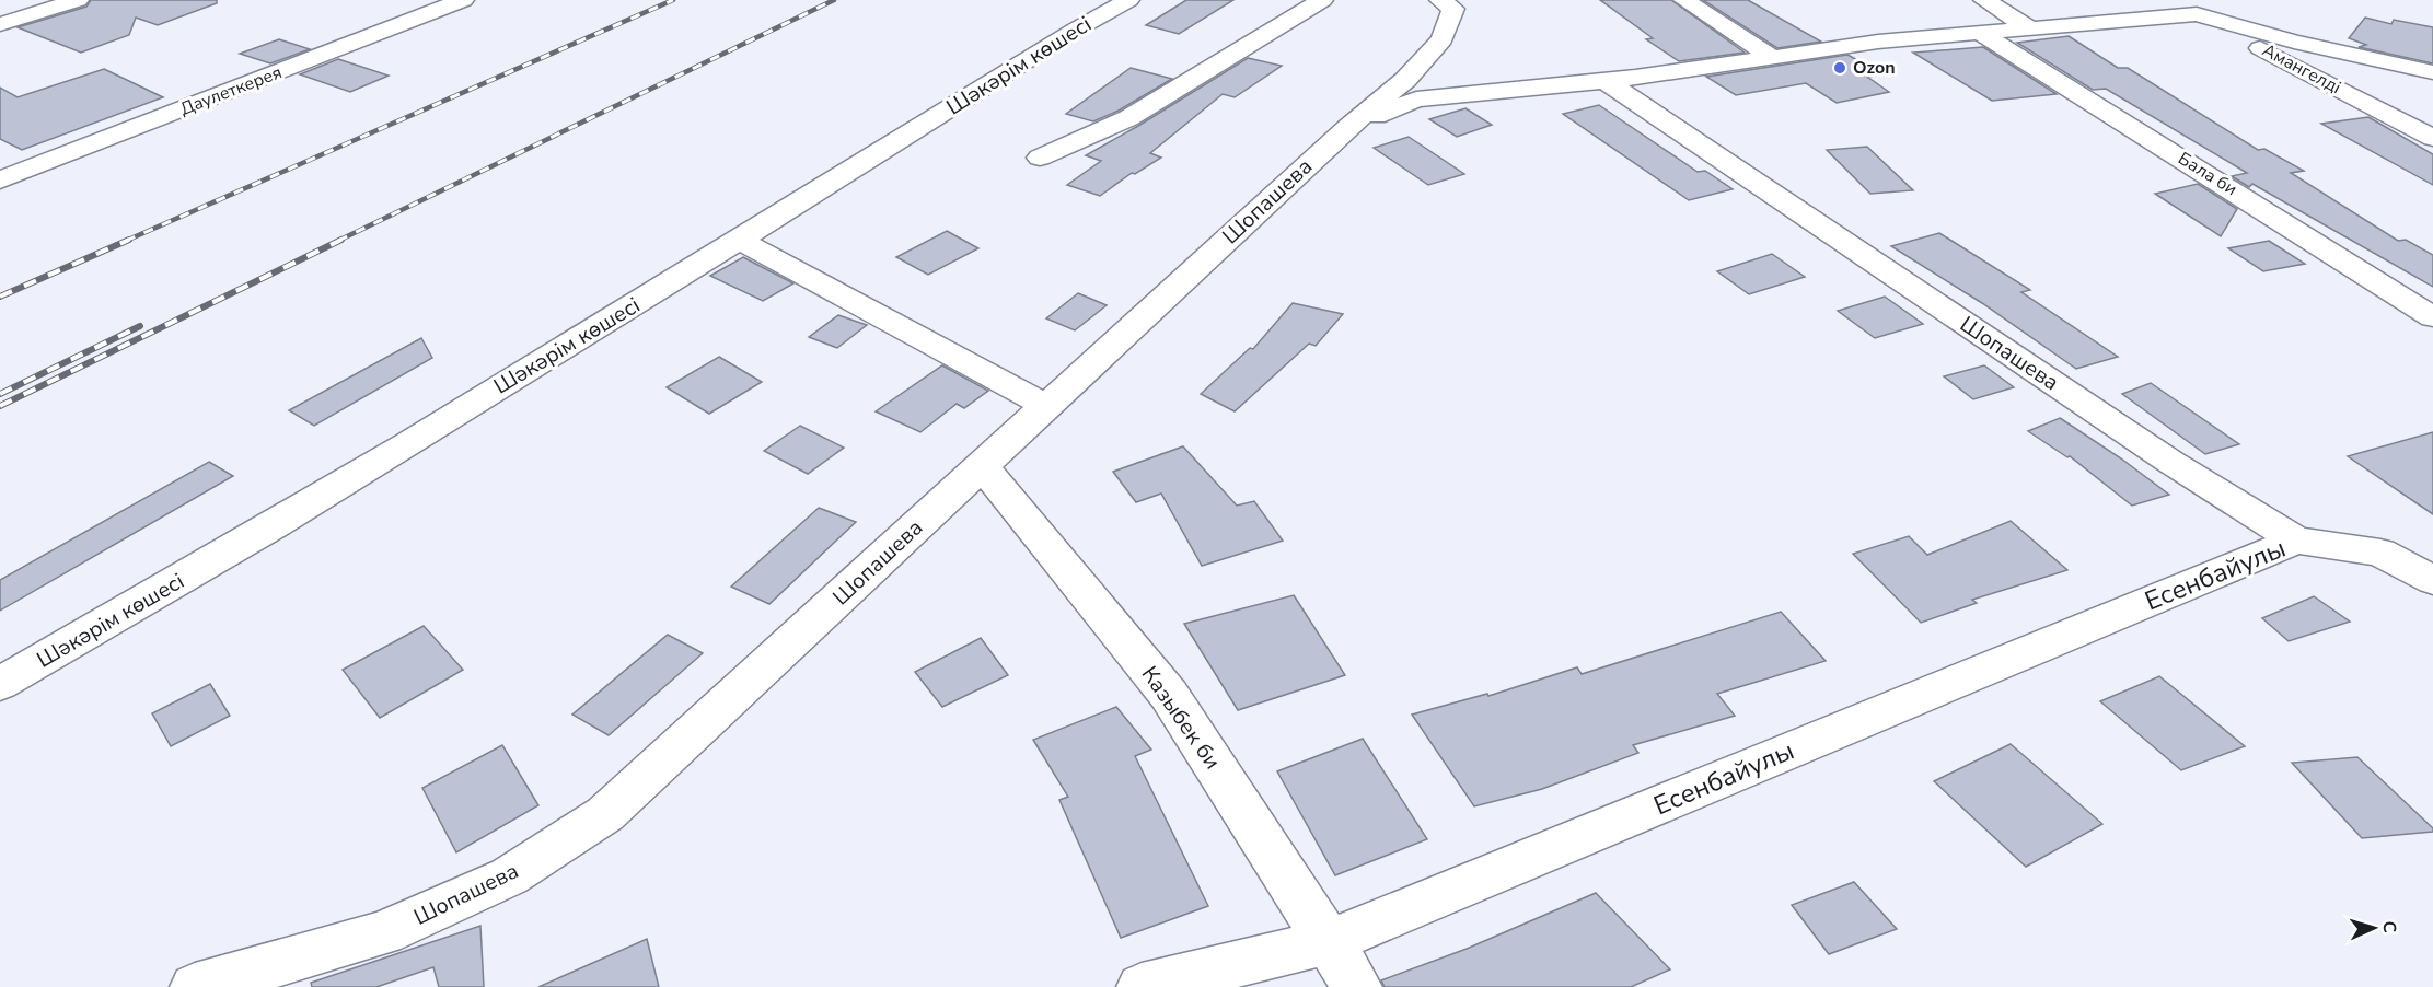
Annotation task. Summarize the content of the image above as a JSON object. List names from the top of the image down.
{
  "streets": {
    "street": [
      "Шәкәрім көшесі",
      "Амангелді",
      "Даулеткерея",
      "Бала би",
      "Шопашева",
      "Есенбайулы",
      "Казыбек би"
    ]
  },
  "crossings": [
    ["Шопашева", "Есенбайулы"],
    ["Шопашева", "Казыбек би"],
    ["Есенбайулы", "Казыбек би"]
  ],
  "places": ["Ozon"],
  "north": "right"
}
